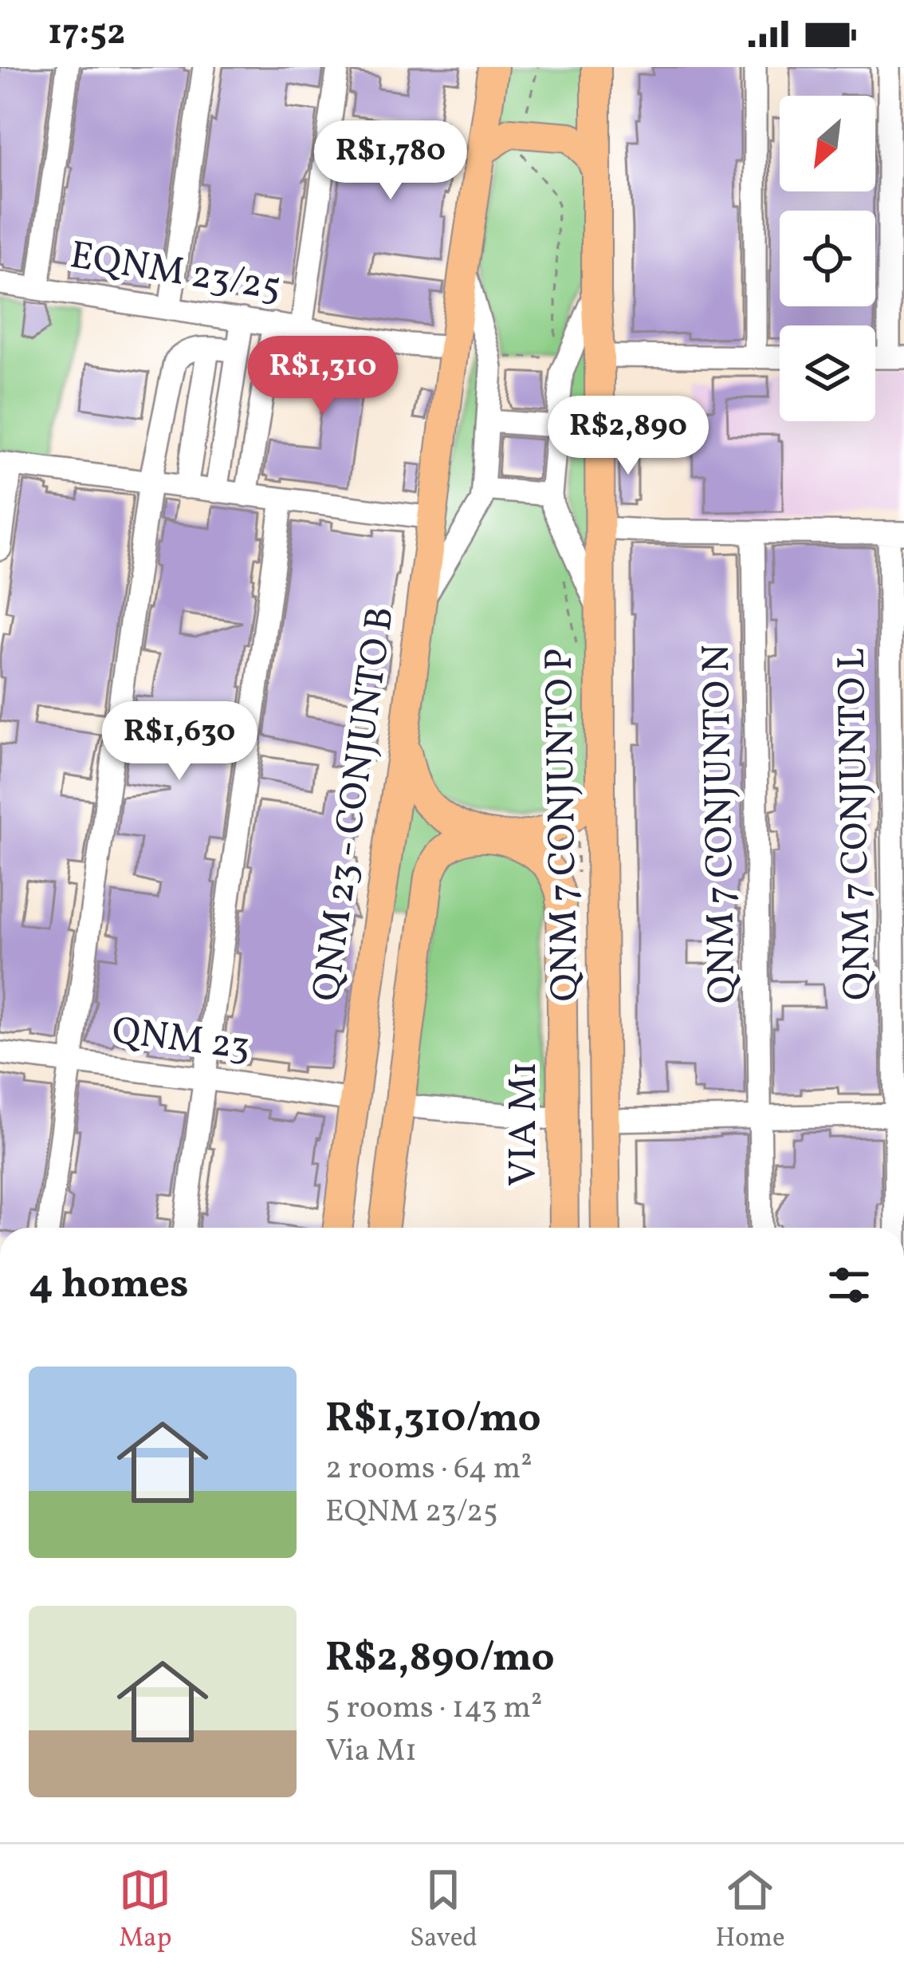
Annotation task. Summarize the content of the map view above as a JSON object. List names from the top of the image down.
{
  "streets": {
    "main road": ["QNM 23 - CONJUNTO B", "QNM 7 CONJUNTO P", "VIA M1"],
    "street": [
      "EQNM 23/25",
      "QNM 7 CONJUNTO N",
      "QNM 7 CONJUNTO L",
      "QNM 23"
    ]
  },
  "crossings": [
    ["EQNM 23/25", "QNM 23 - CONJUNTO B"],
    ["QNM 23 - CONJUNTO B", "QNM 23"]
  ],
  "north": "bottom left",
  "page": {
    "status": "17:52",
    "price": [
      "R$1,780",
      "R$1,310",
      "R$2,890",
      "R$1,630"
    ],
    "heading": "4 homes",
    "list": [
      {
        "name": "R$1,310/mo",
        "note": "2 rooms · 64 m² · EQNM 23/25"
      },
      {
        "name": "R$2,890/mo",
        "note": "5 rooms · 143 m² · Via M1"
      }
    ],
    "tabs": ["Map", "Saved", "Home"]
  }
}
